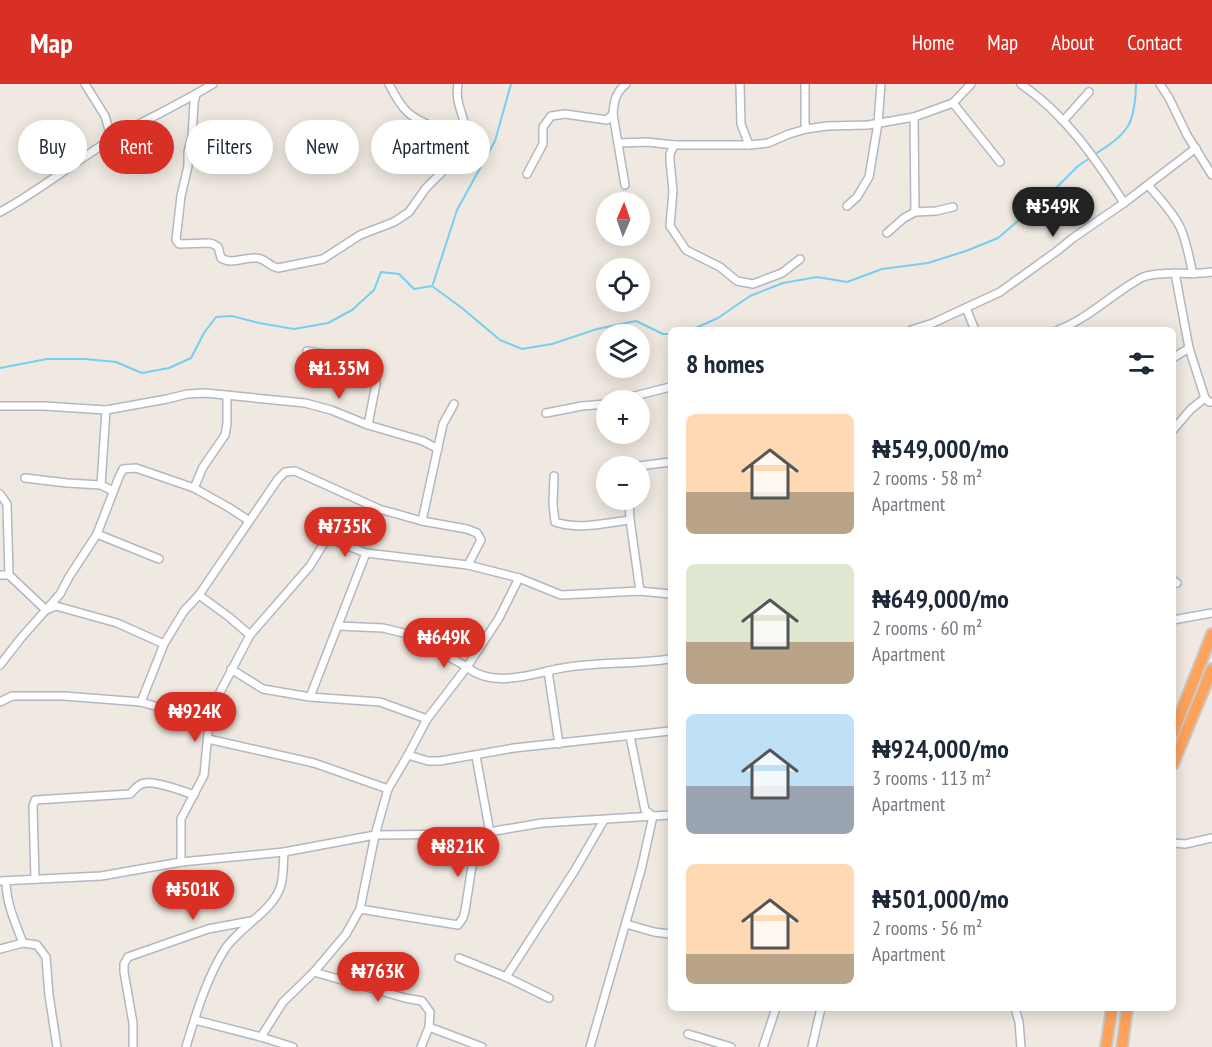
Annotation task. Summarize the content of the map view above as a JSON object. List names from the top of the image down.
{
  "north": "top",
  "page": {
    "header": "Map",
    "nav": [
      "Home",
      "Map",
      "About",
      "Contact"
    ],
    "chip": [
      "Buy",
      "Rent",
      "Filters",
      "New",
      "Apartment"
    ],
    "price": [
      "₦549K",
      "₦1.35M",
      "₦735K",
      "₦649K",
      "₦924K",
      "₦821K",
      "₦501K",
      "₦763K"
    ],
    "map_buttons": ["+", "−"],
    "heading": "8 homes",
    "list": [
      {
        "name": "₦549,000/mo",
        "note": "2 rooms · 58 m² · Apartment"
      },
      {
        "name": "₦649,000/mo",
        "note": "2 rooms · 60 m² · Apartment"
      },
      {
        "name": "₦924,000/mo",
        "note": "3 rooms · 113 m² · Apartment"
      },
      {
        "name": "₦501,000/mo",
        "note": "2 rooms · 56 m² · Apartment"
      }
    ]
  }
}
